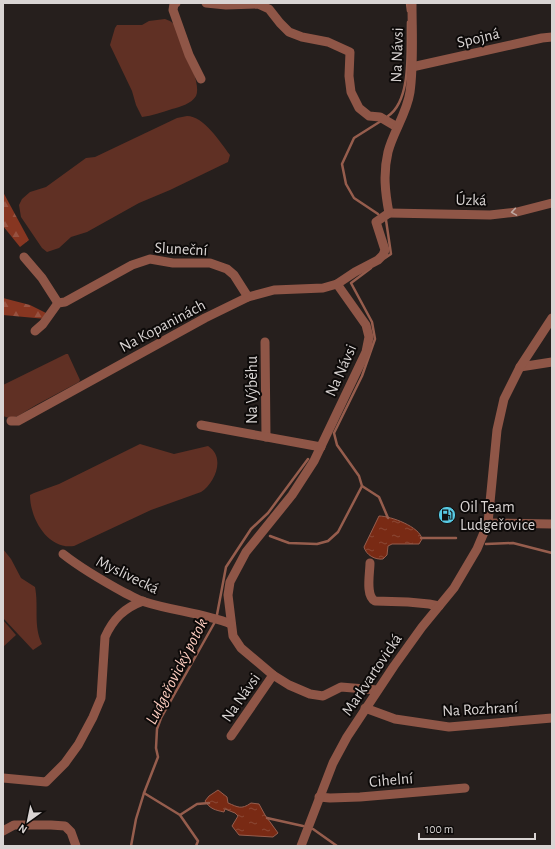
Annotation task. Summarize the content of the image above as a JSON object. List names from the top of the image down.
{
  "streets": {
    "street": [
      "Spojná",
      "Na Návsi",
      "Úzká",
      "Sluneční",
      "Na Kopaninách",
      "Na Výběhu",
      "Myslivecká",
      "Markvartovická",
      "Na Rozhraní",
      "Cihelní"
    ]
  },
  "crossings": [
    ["Spojná", "Na Návsi"],
    ["Na Návsi", "Úzká"],
    ["Na Návsi", "Na Kopaninách"],
    ["Na Návsi", "Na Výběhu"],
    ["Na Návsi", "Myslivecká"],
    ["Na Návsi", "Markvartovická"],
    ["Sluneční", "Na Kopaninách"],
    ["Markvartovická", "Na Rozhraní"],
    ["Markvartovická", "Cihelní"]
  ],
  "one_way": ["Úzká"],
  "water": ["Ludgeřovický potok"],
  "places": {
    "fuel station": ["Oil Team Ludgeřovice"]
  },
  "scale_bar": "100 m",
  "north": "bottom left"
}
